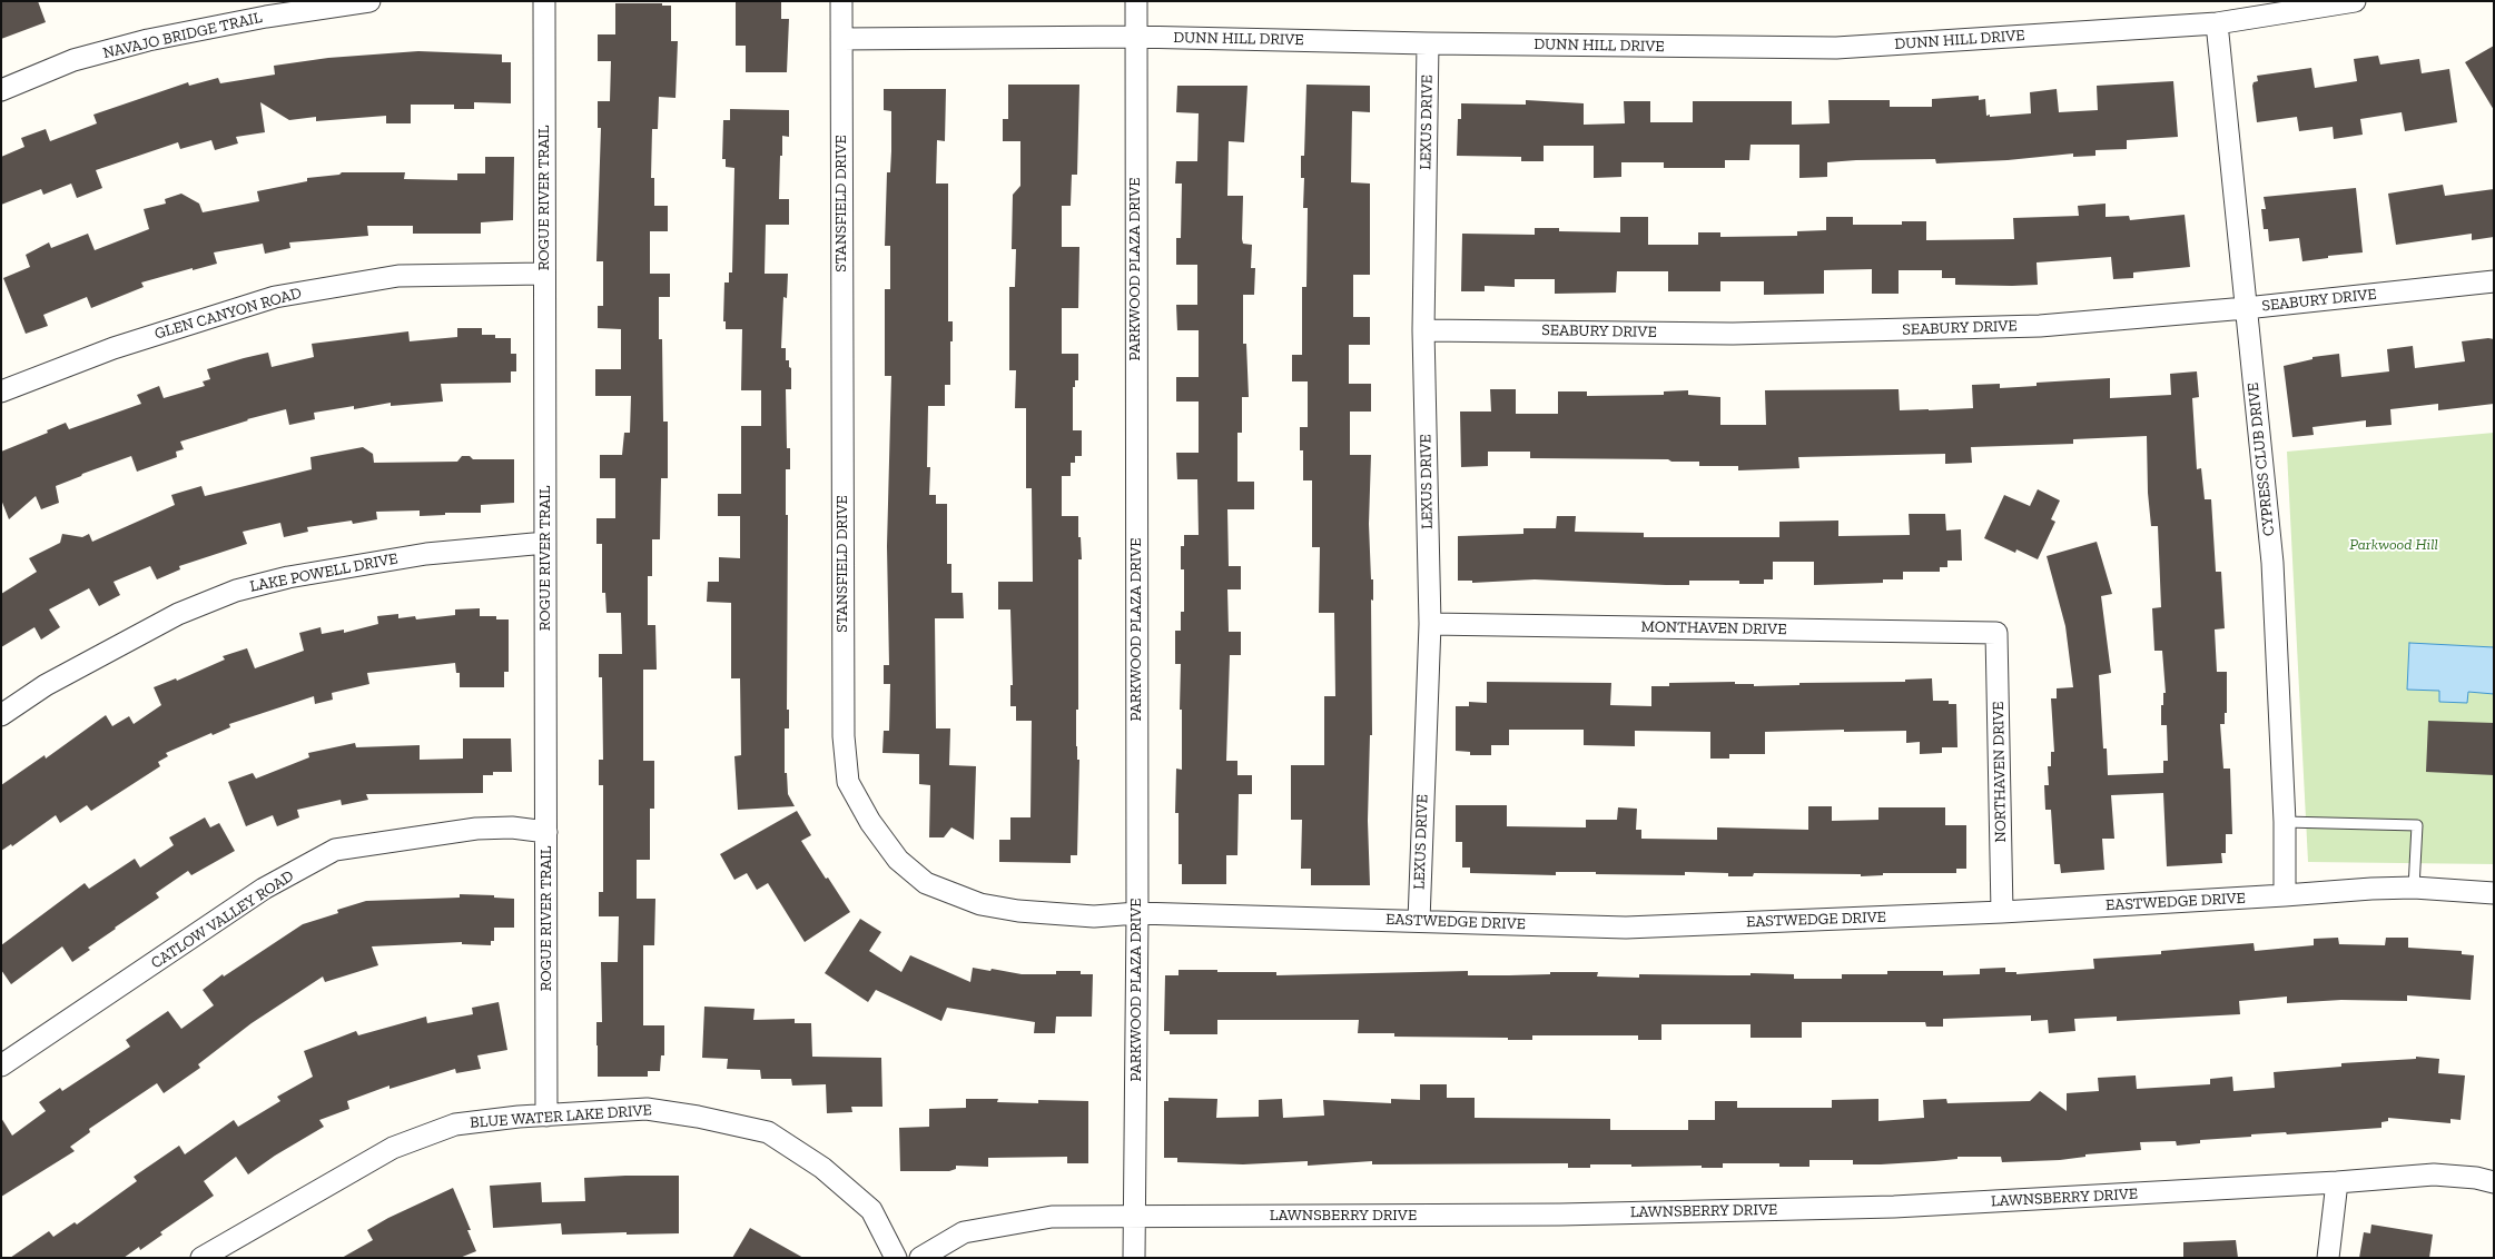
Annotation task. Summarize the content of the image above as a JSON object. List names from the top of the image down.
{
  "streets": {
    "street": [
      "NAVAJO BRIDGE TRAIL",
      "DUNN HILL DRIVE",
      "LEXUS DRIVE",
      "ROGUE RIVER TRAIL",
      "STANSFIELD DRIVE",
      "PARKWOOD PLAZA DRIVE",
      "SEABURY DRIVE",
      "GLEN CANYON ROAD",
      "CYPRESS CLUB DRIVE",
      "LAKE POWELL DRIVE",
      "MONTHAVEN DRIVE",
      "NORTHAVEN DRIVE",
      "EASTWEDGE DRIVE",
      "CATLOW VALLEY ROAD",
      "BLUE WATER LAKE DRIVE",
      "LAWNSBERRY DRIVE"
    ]
  },
  "crossings": [
    ["DUNN HILL DRIVE", "LEXUS DRIVE"],
    ["DUNN HILL DRIVE", "STANSFIELD DRIVE"],
    ["DUNN HILL DRIVE", "PARKWOOD PLAZA DRIVE"],
    ["DUNN HILL DRIVE", "CYPRESS CLUB DRIVE"],
    ["LEXUS DRIVE", "SEABURY DRIVE"],
    ["LEXUS DRIVE", "MONTHAVEN DRIVE"],
    ["LEXUS DRIVE", "EASTWEDGE DRIVE"],
    ["ROGUE RIVER TRAIL", "GLEN CANYON ROAD"],
    ["ROGUE RIVER TRAIL", "LAKE POWELL DRIVE"],
    ["ROGUE RIVER TRAIL", "CATLOW VALLEY ROAD"],
    ["ROGUE RIVER TRAIL", "BLUE WATER LAKE DRIVE"],
    ["STANSFIELD DRIVE", "PARKWOOD PLAZA DRIVE"],
    ["STANSFIELD DRIVE", "EASTWEDGE DRIVE"],
    ["PARKWOOD PLAZA DRIVE", "EASTWEDGE DRIVE"],
    ["PARKWOOD PLAZA DRIVE", "LAWNSBERRY DRIVE"],
    ["SEABURY DRIVE", "CYPRESS CLUB DRIVE"],
    ["CYPRESS CLUB DRIVE", "EASTWEDGE DRIVE"],
    ["MONTHAVEN DRIVE", "NORTHAVEN DRIVE"],
    ["NORTHAVEN DRIVE", "EASTWEDGE DRIVE"]
  ],
  "parks": ["Parkwood Hill"]
}
